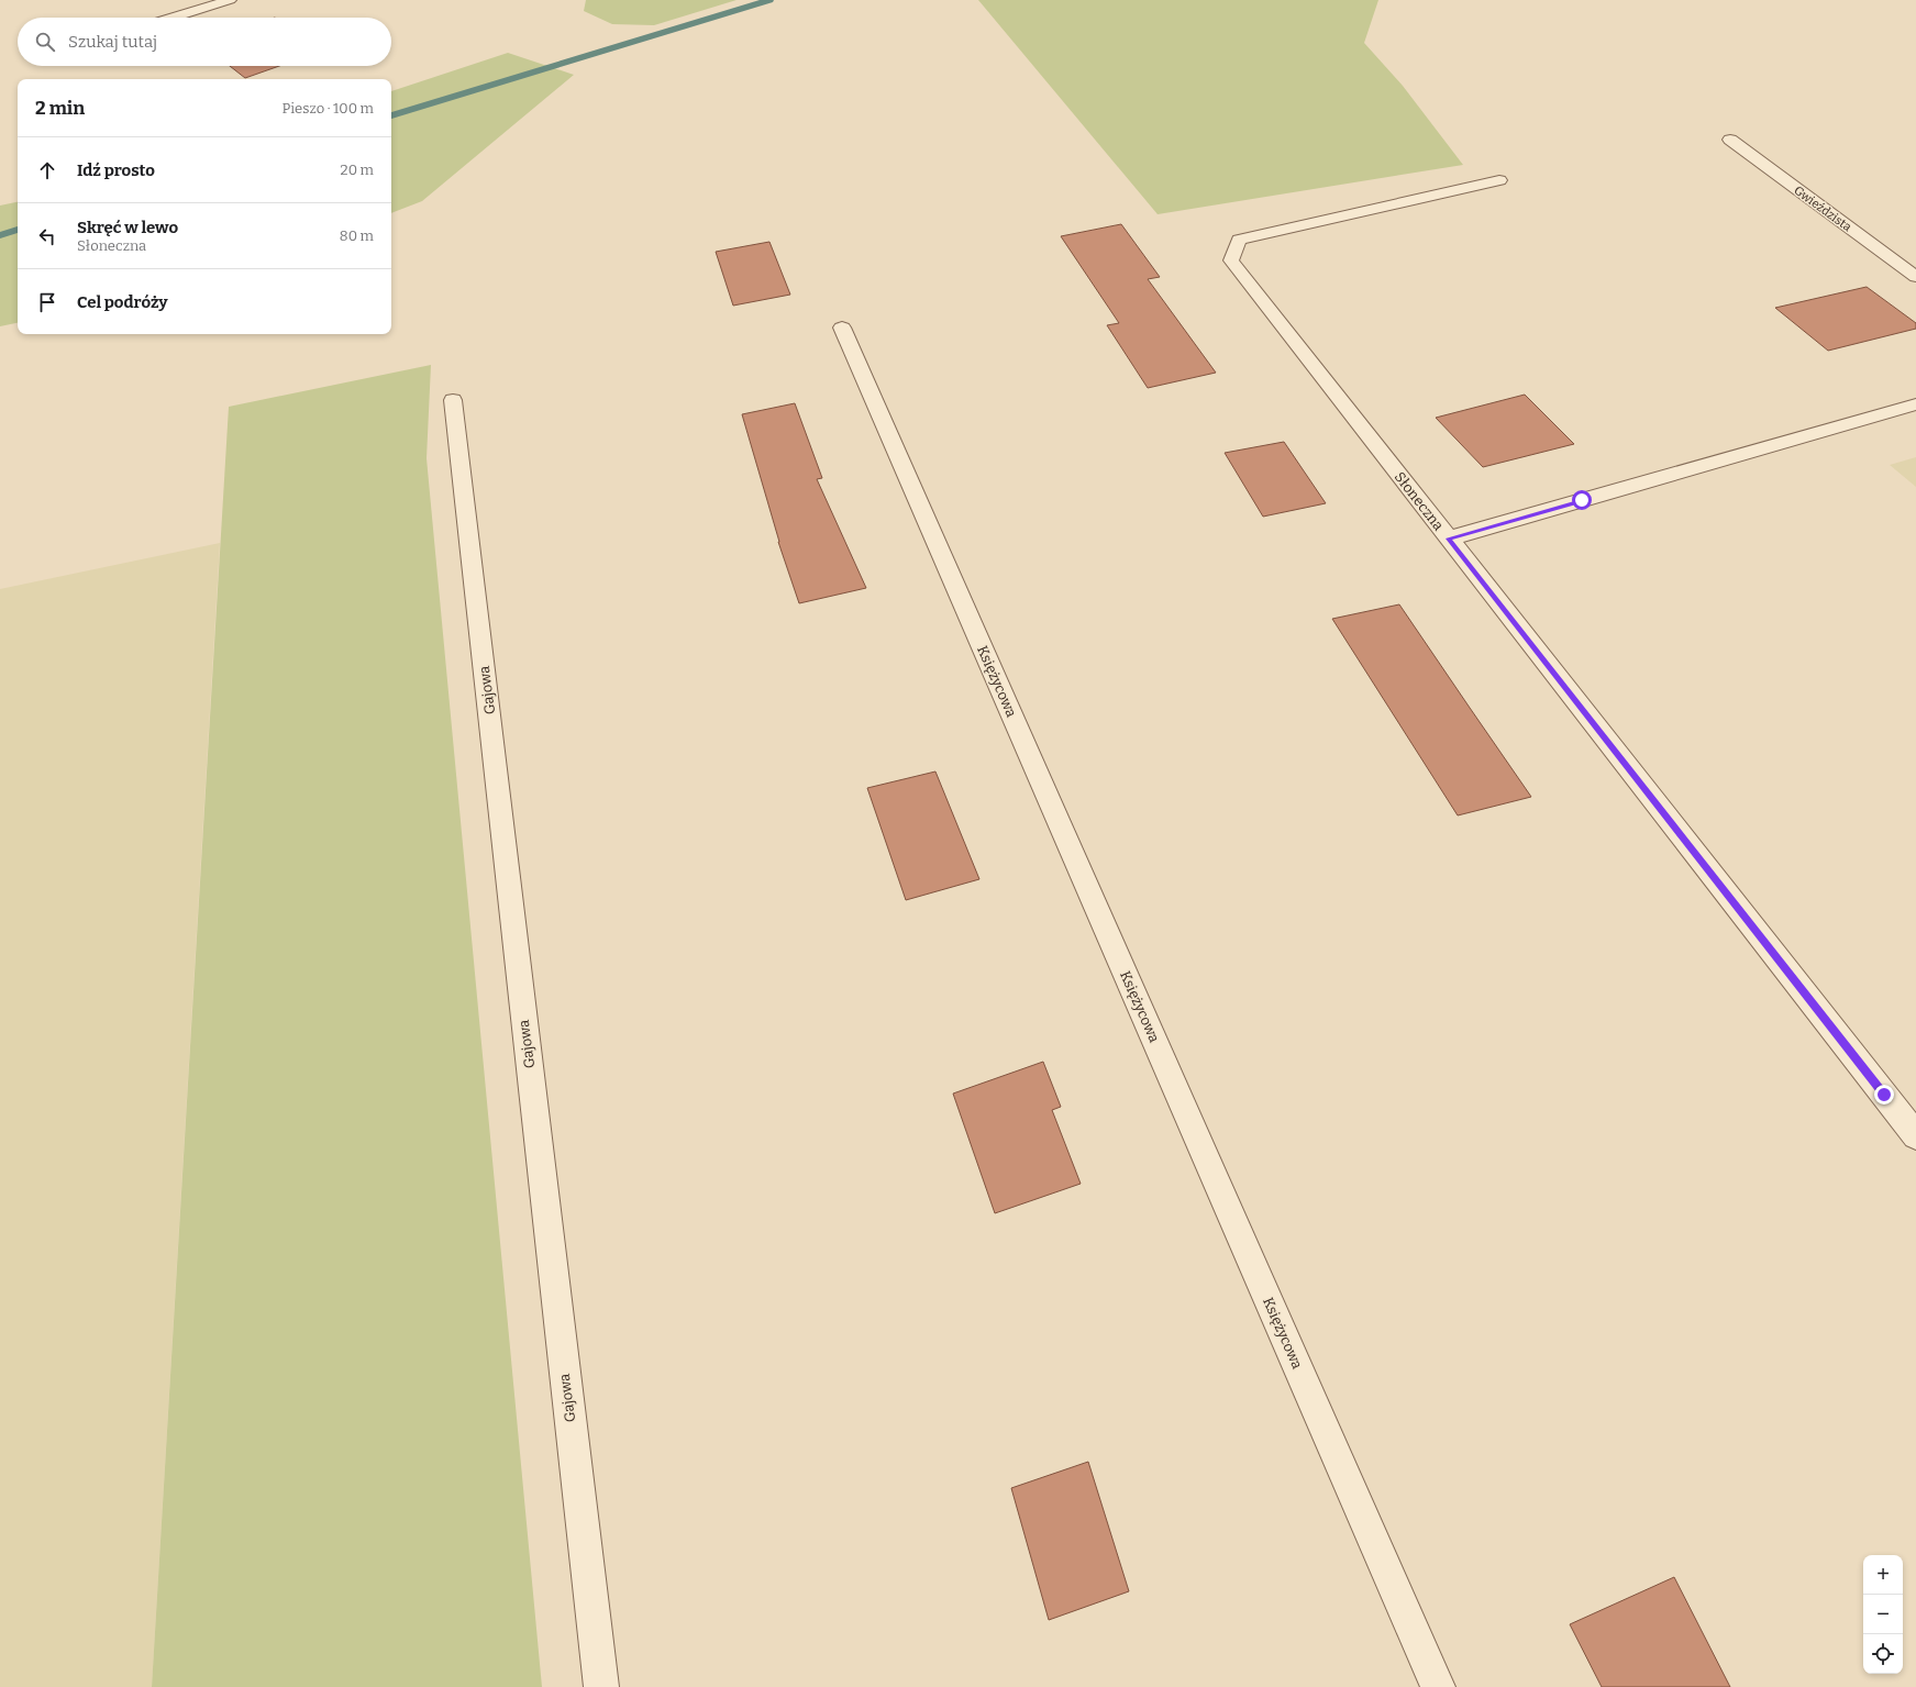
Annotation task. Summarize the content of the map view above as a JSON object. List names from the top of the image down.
{
  "streets": {
    "street": [
      "Gwieździsta",
      "Słoneczna",
      "Księżycowa",
      "Gajowa"
    ]
  },
  "page": {
    "search": "Szukaj tutaj",
    "heading": ["2 min", "Pieszo · 100 m"],
    "list": [
      ["Idź prosto", "20 m"],
      ["Skręć w lewo", "Słoneczna", "80 m"],
      "Cel podróży"
    ],
    "map_buttons": ["+", "−"]
  }
}
